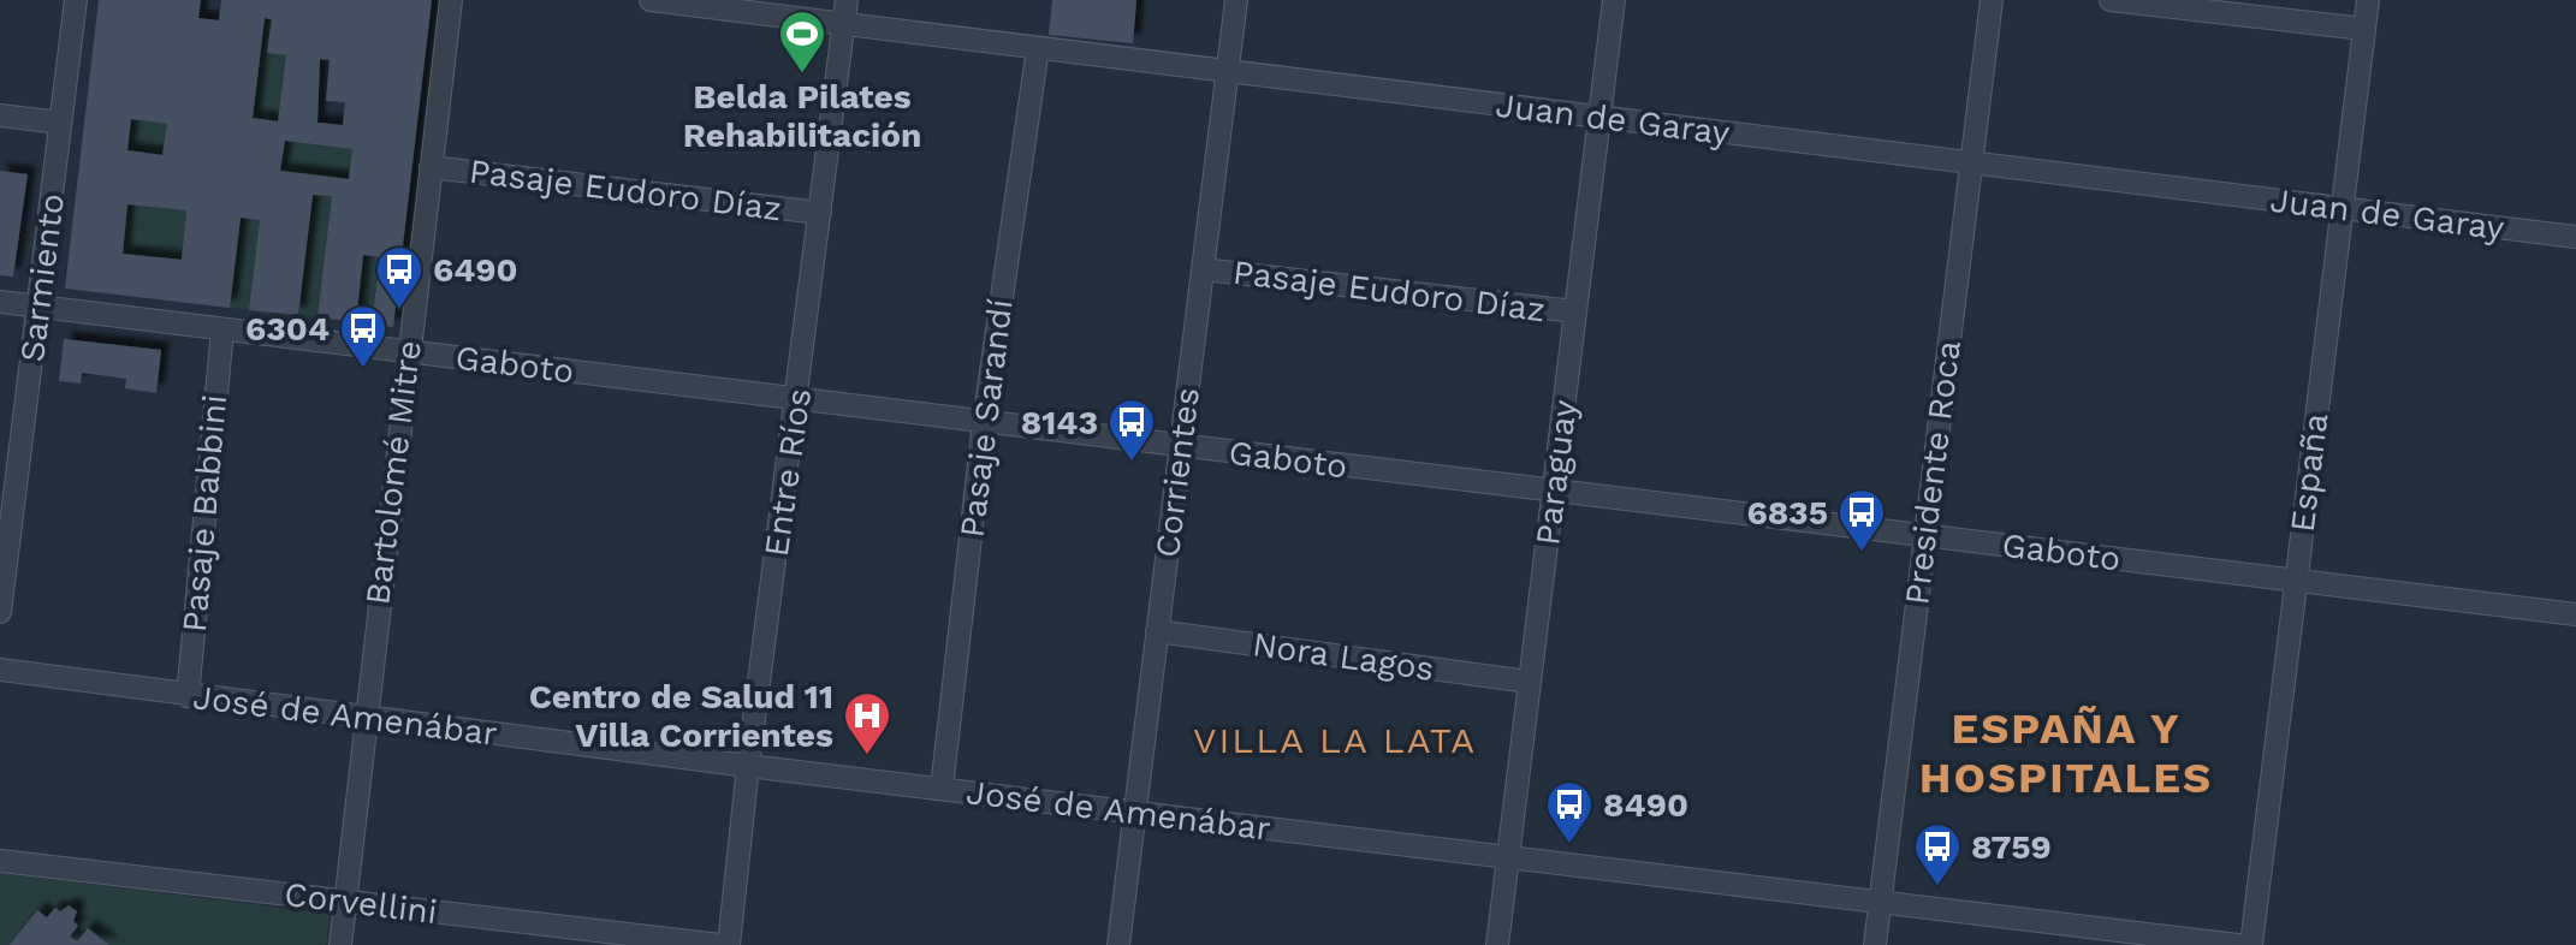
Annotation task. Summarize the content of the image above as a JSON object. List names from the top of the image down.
{
  "streets": {
    "street": [
      "Juan de Garay",
      "Pasaje Eudoro Díaz",
      "Sarmiento",
      "Gaboto",
      "Pasaje Sarandí",
      "Bartolomé Mitre",
      "Entre Ríos",
      "Corrientes",
      "Paraguay",
      "Presidente Roca",
      "España",
      "Pasaje Babbini",
      "Nora Lagos",
      "José de Amenábar",
      "Corvellini"
    ]
  },
  "crossings": [
    ["Juan de Garay", "Pasaje Sarandí"],
    ["Juan de Garay", "Entre Ríos"],
    ["Juan de Garay", "Corrientes"],
    ["Juan de Garay", "Paraguay"],
    ["Juan de Garay", "Presidente Roca"],
    ["Juan de Garay", "España"],
    ["Pasaje Eudoro Díaz", "Bartolomé Mitre"],
    ["Pasaje Eudoro Díaz", "Entre Ríos"],
    ["Pasaje Eudoro Díaz", "Corrientes"],
    ["Pasaje Eudoro Díaz", "Paraguay"],
    ["Sarmiento", "Gaboto"],
    ["Gaboto", "Pasaje Sarandí"],
    ["Gaboto", "Bartolomé Mitre"],
    ["Gaboto", "Entre Ríos"],
    ["Gaboto", "Corrientes"],
    ["Gaboto", "Paraguay"],
    ["Gaboto", "Presidente Roca"],
    ["Gaboto", "España"],
    ["Gaboto", "Pasaje Babbini"],
    ["Pasaje Sarandí", "José de Amenábar"],
    ["Bartolomé Mitre", "José de Amenábar"],
    ["Bartolomé Mitre", "Corvellini"],
    ["Entre Ríos", "José de Amenábar"],
    ["Corrientes", "Nora Lagos"],
    ["Corrientes", "José de Amenábar"],
    ["Paraguay", "Nora Lagos"],
    ["Paraguay", "José de Amenábar"],
    ["Presidente Roca", "José de Amenábar"],
    ["Pasaje Babbini", "José de Amenábar"]
  ],
  "districts": ["ESPAÑA Y HOSPITALES", "VILLA LA LATA"],
  "places": {
    "sports": ["Belda Pilates Rehabilitación"],
    "bus stop": [
      "6490",
      "6304",
      "8143",
      "6835",
      "8490",
      "8759"
    ],
    "hospital": ["Centro de Salud 11 Villa Corrientes"]
  }
}
